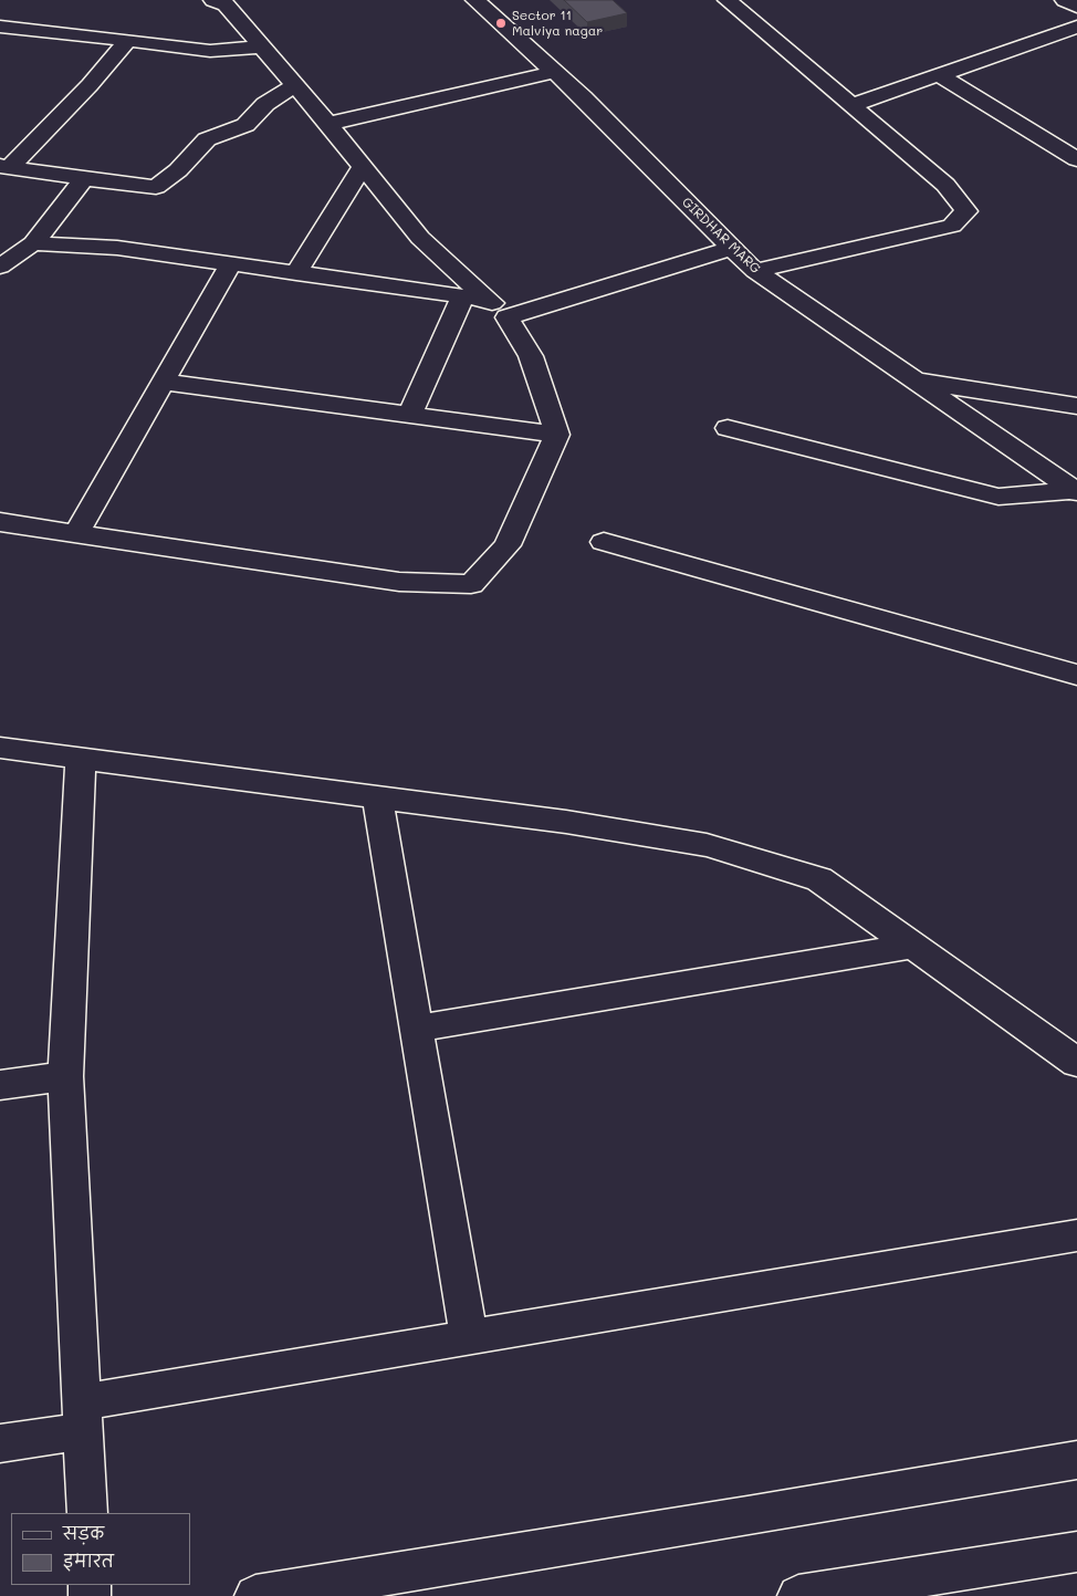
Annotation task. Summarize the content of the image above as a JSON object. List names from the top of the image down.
{
  "streets": {
    "street": ["GIRDHAR MARG"]
  },
  "places": ["Sector 11 Malviya nagar"],
  "legend": ["सड़क", "इमारत"]
}
